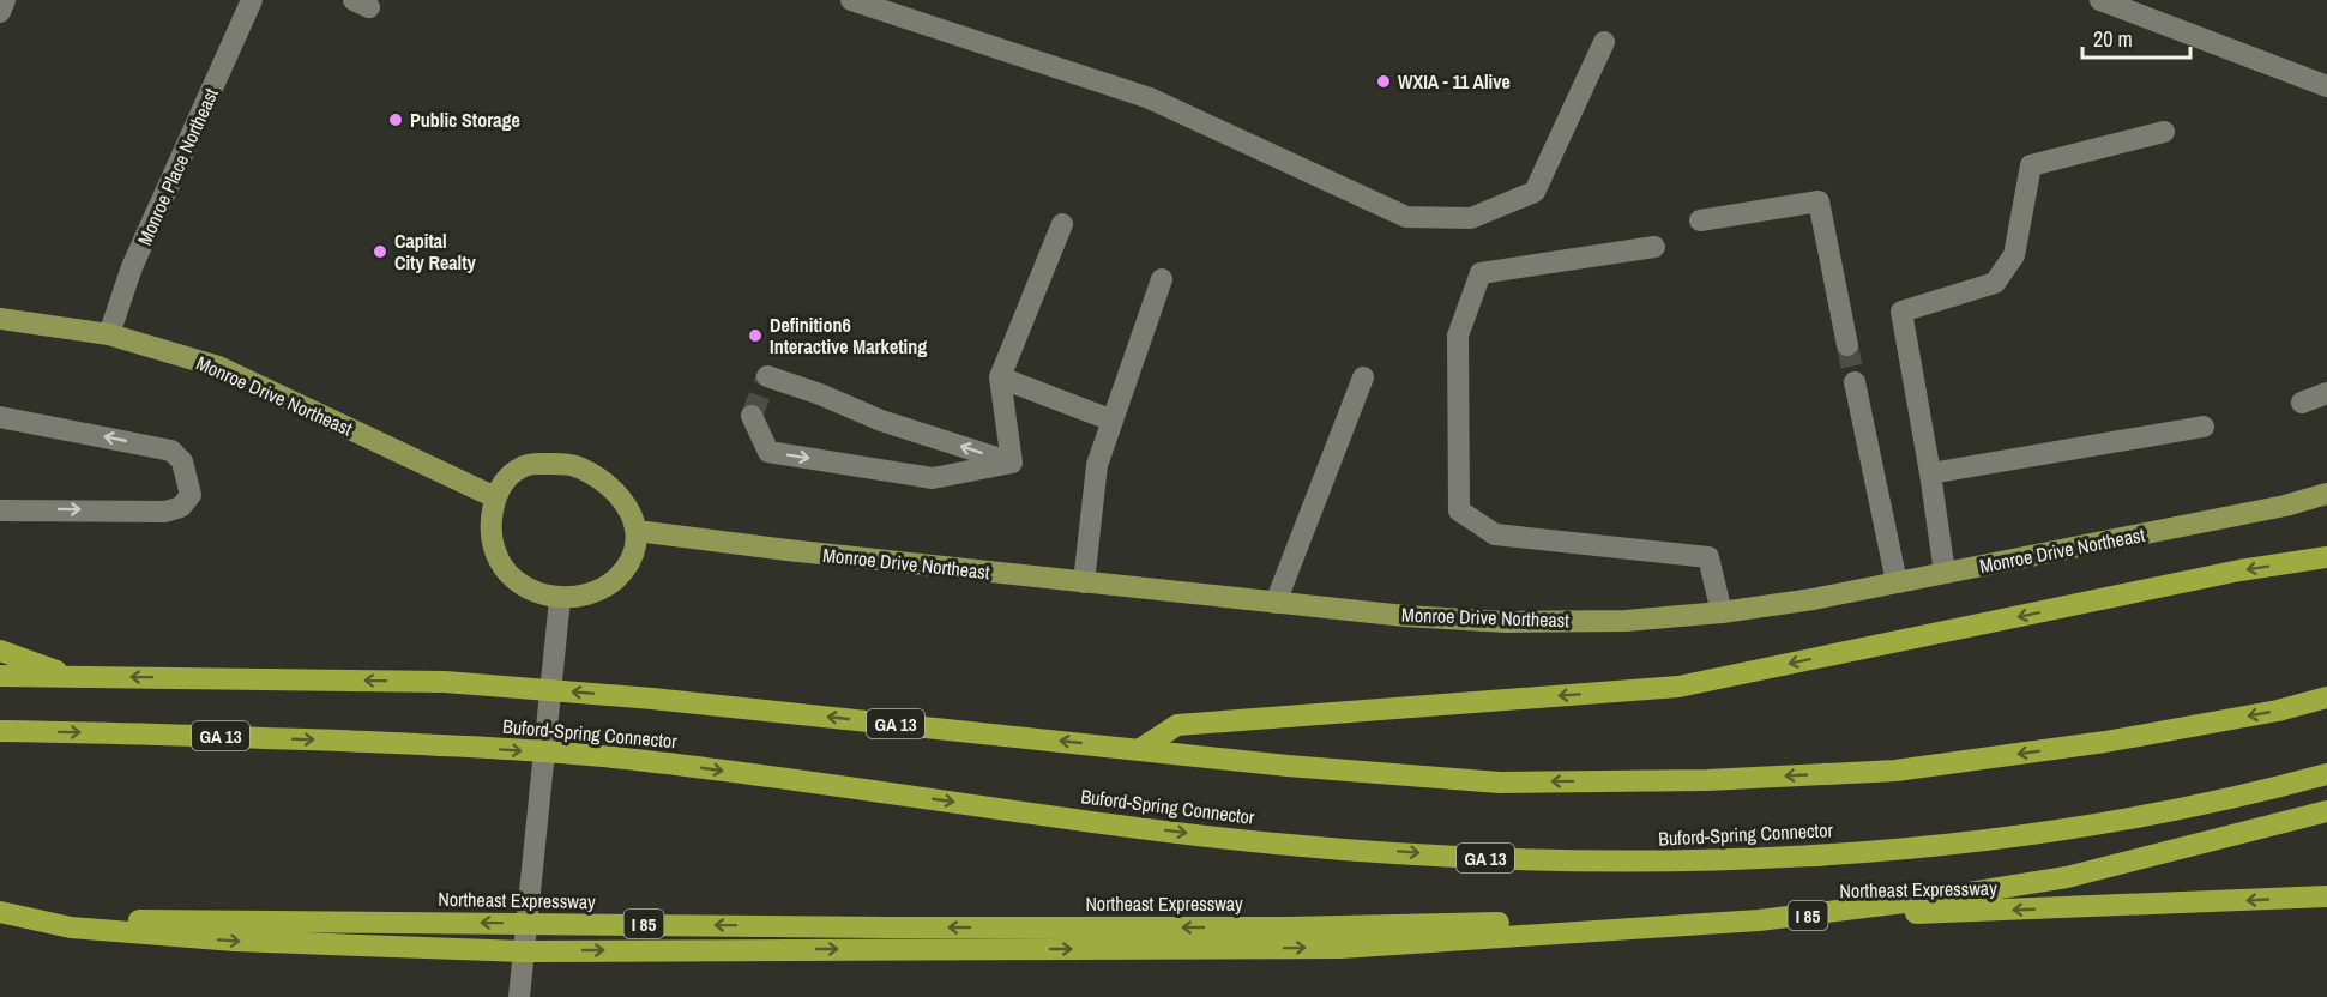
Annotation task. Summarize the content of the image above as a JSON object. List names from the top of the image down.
{
  "streets": {
    "highway": [
      "GA 13",
      "Buford-Spring Connector",
      "Northeast Expressway",
      "I 85"
    ],
    "main road": ["Monroe Drive Northeast"],
    "street": ["Monroe Place Northeast"]
  },
  "crossings": [
    ["Monroe Place Northeast", "Monroe Drive Northeast"]
  ],
  "places": [
    "WXIA - 11 Alive",
    "Public Storage",
    "Capital City Realty",
    "Definition6 Interactive Marketing"
  ],
  "scale_bar": "20 m"
}
